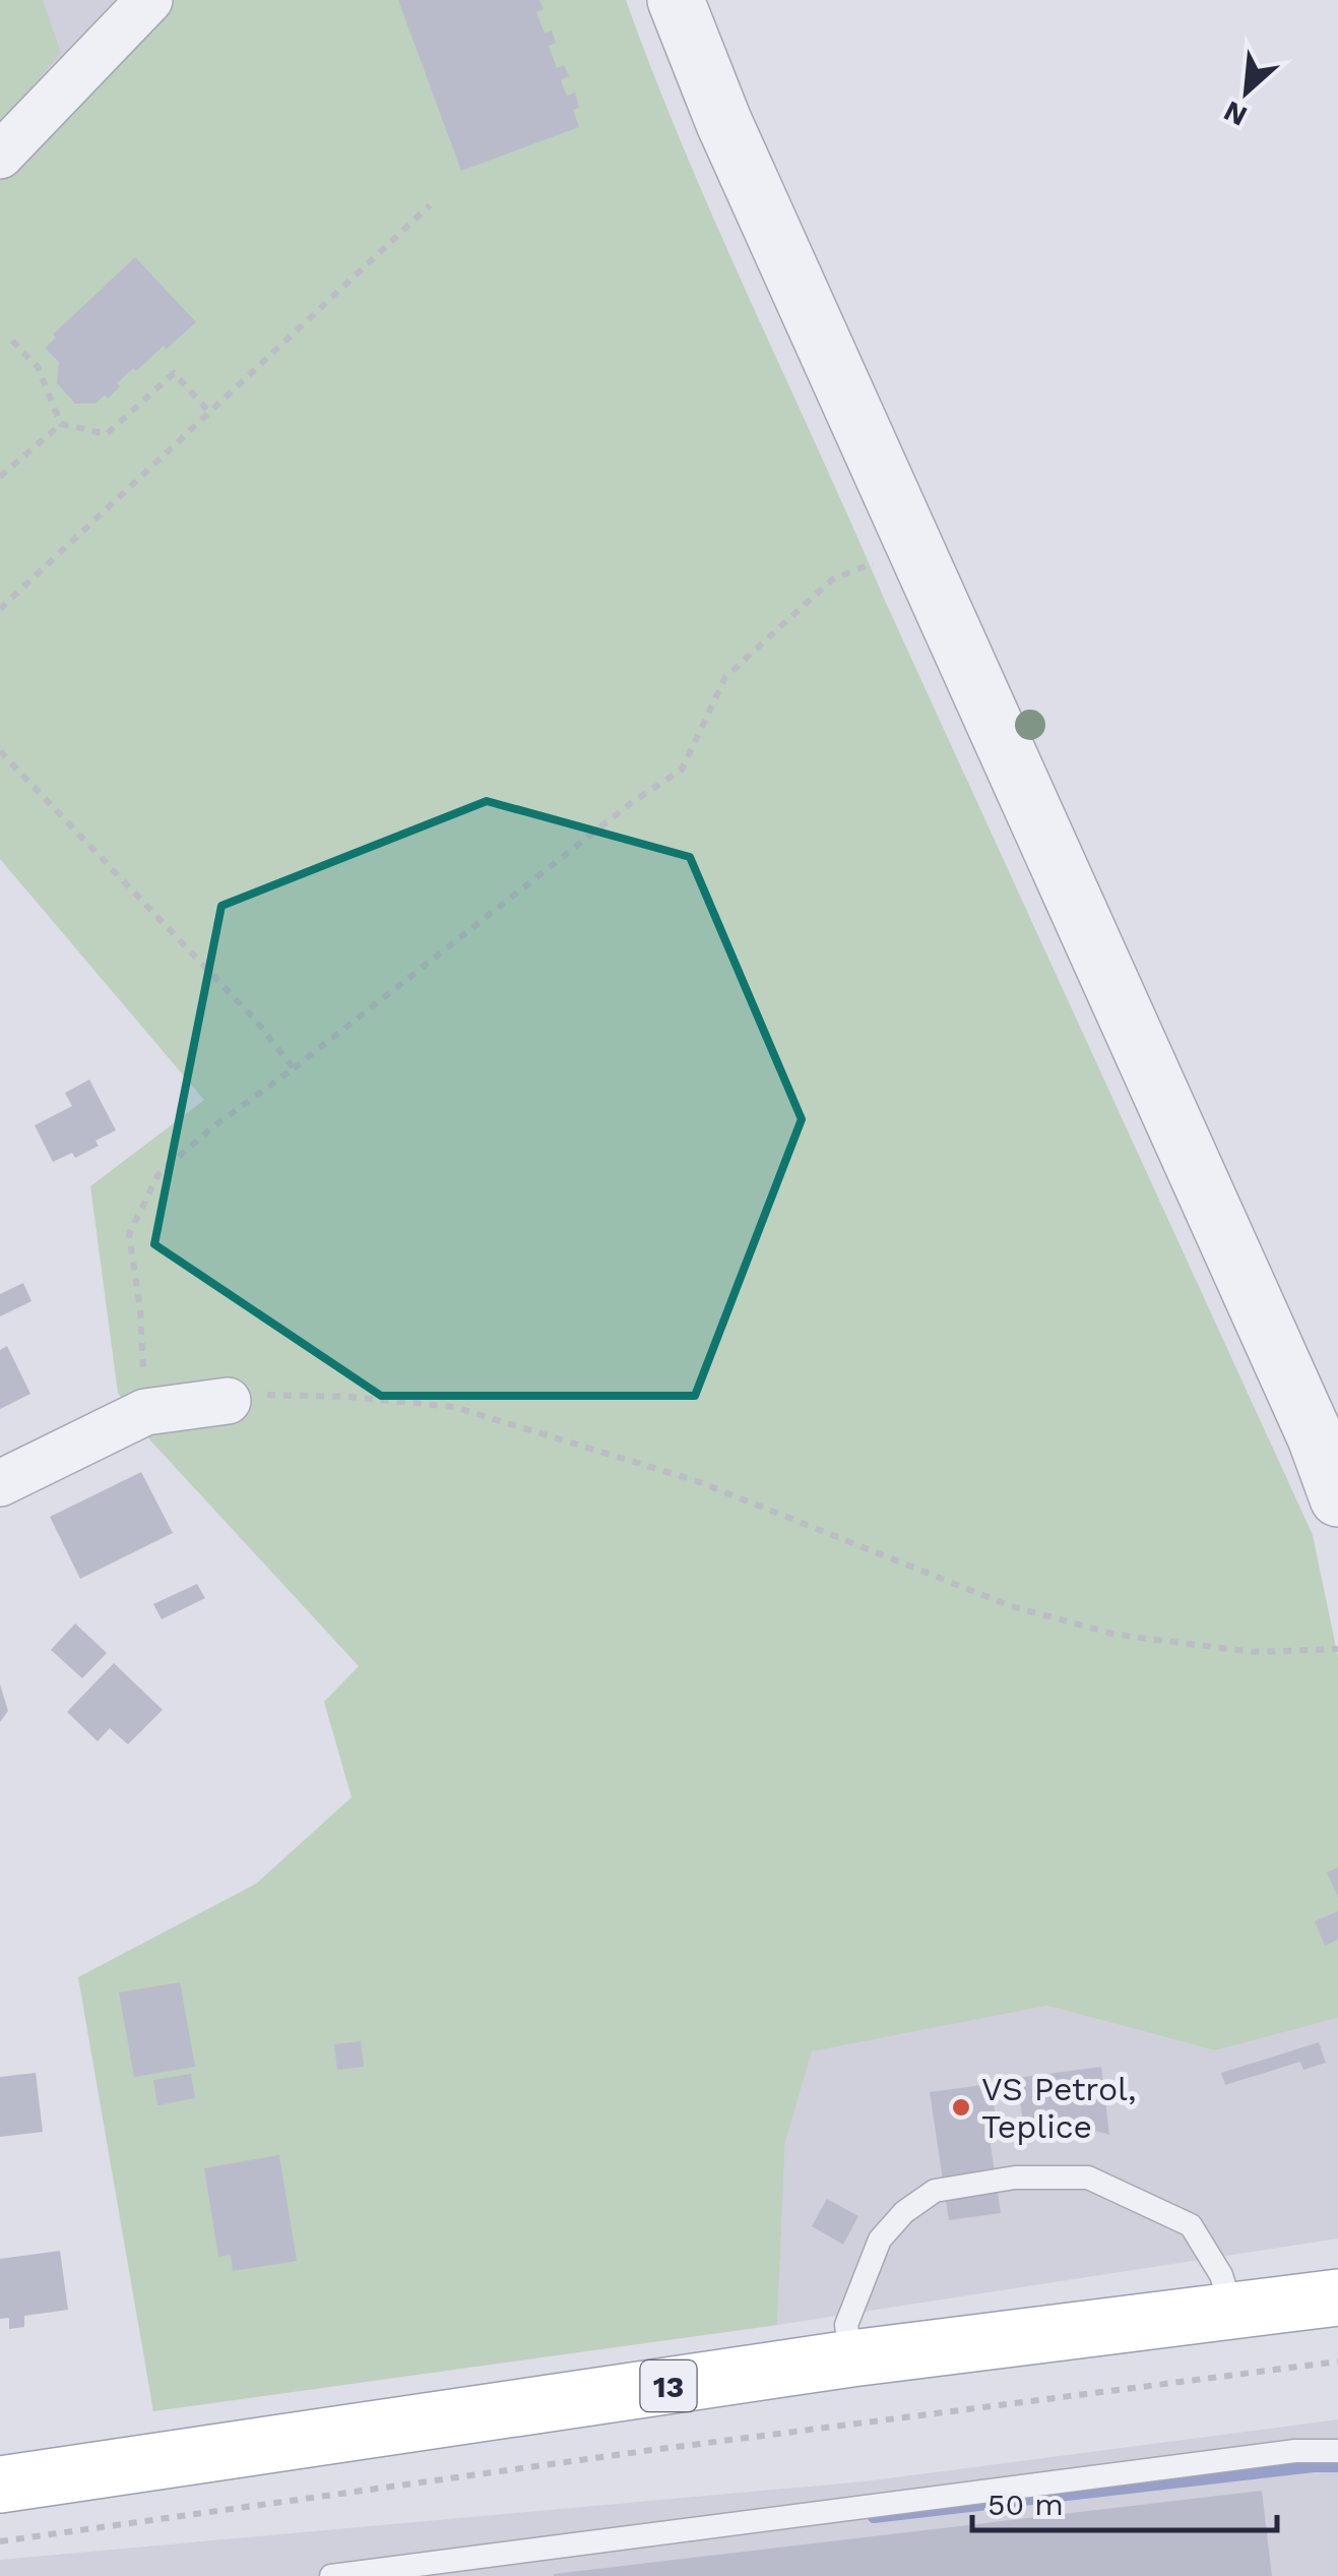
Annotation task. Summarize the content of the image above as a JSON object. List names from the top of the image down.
{
  "streets": {
    "main road": ["13"]
  },
  "places": ["VS Petrol, Teplice"],
  "scale_bar": "50 m",
  "north": "bottom left"
}
